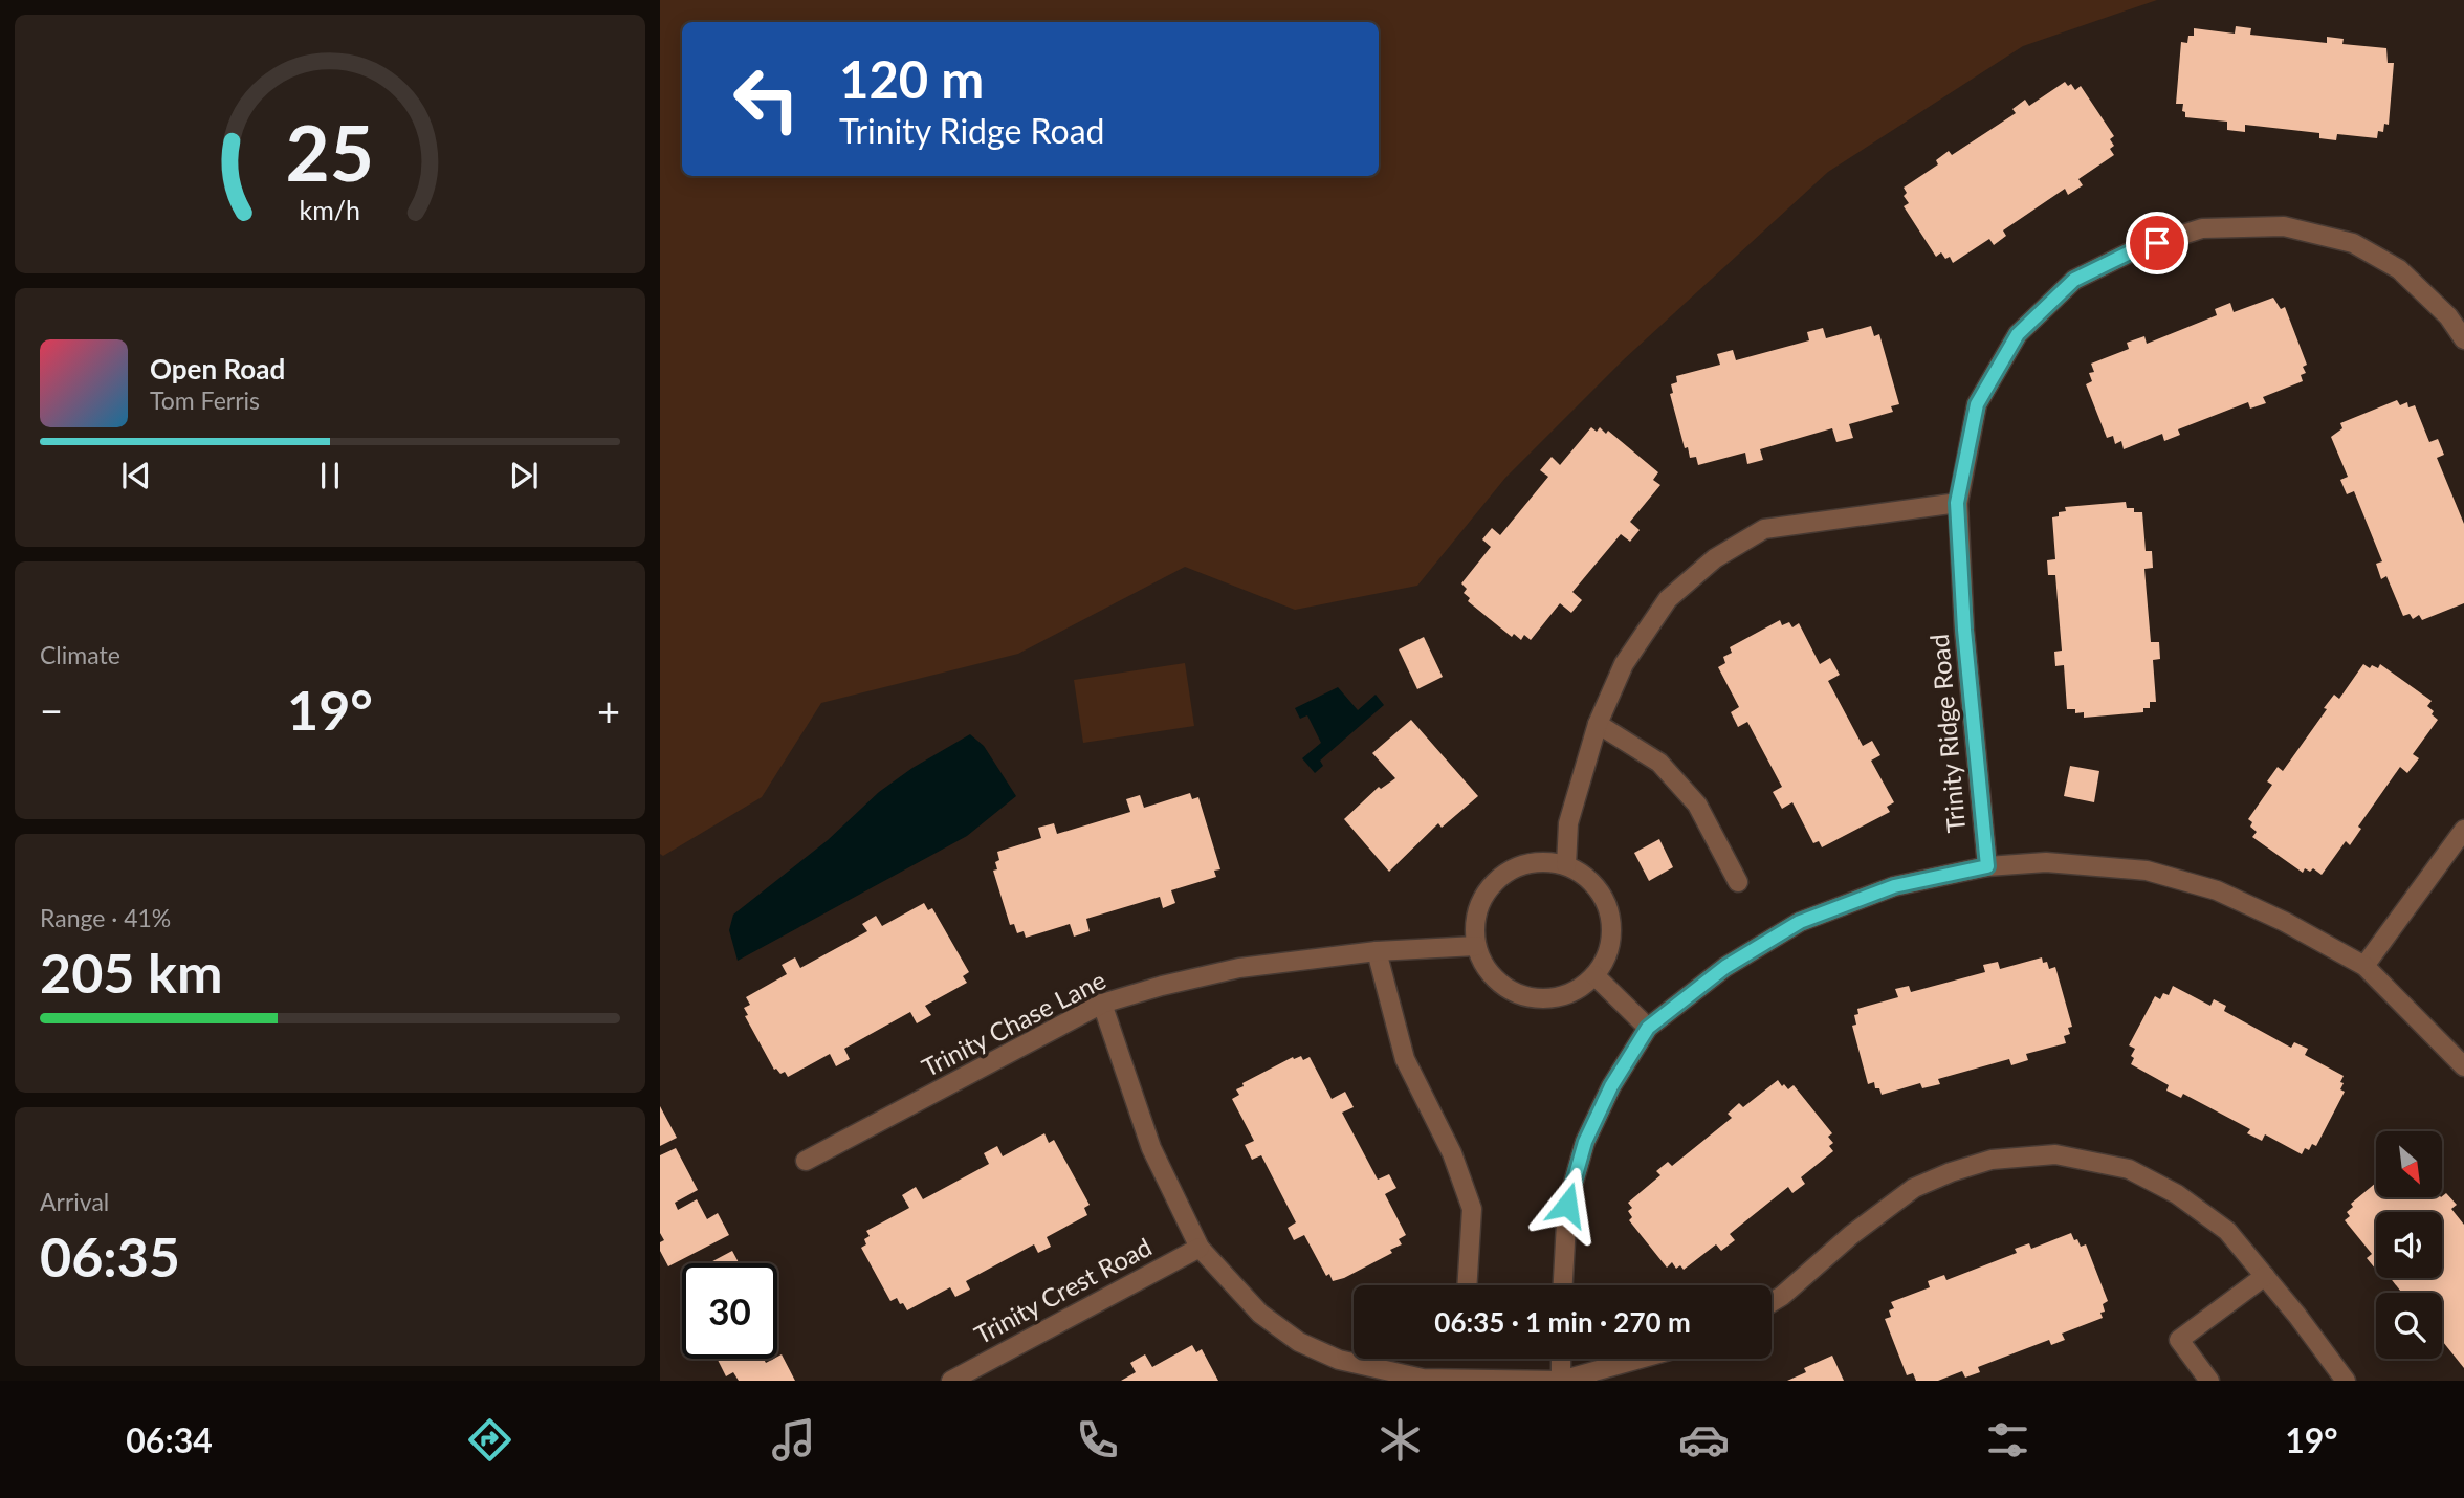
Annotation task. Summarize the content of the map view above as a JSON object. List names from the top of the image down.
{
  "streets": {
    "street": ["Trinity Ridge Road", "Trinity Chase Lane", "Trinity Crest Road"]
  },
  "north": "bottom right",
  "page": {
    "turn": ["120 m", "Trinity Ridge Road"],
    "song": ["Open Road", "Tom Ferris"],
    "tile": [
      "Climate",
      ["Range · 41%", "205 km"],
      ["Arrival", "06:35"]
    ],
    "heat": ["−", "19°", "+"],
    "limit": "30",
    "trip": "06:35 · 1 min · 270 m",
    "tabs": ["06:34", "19°"],
    "gauge": ["25", "km/h"]
  }
}
